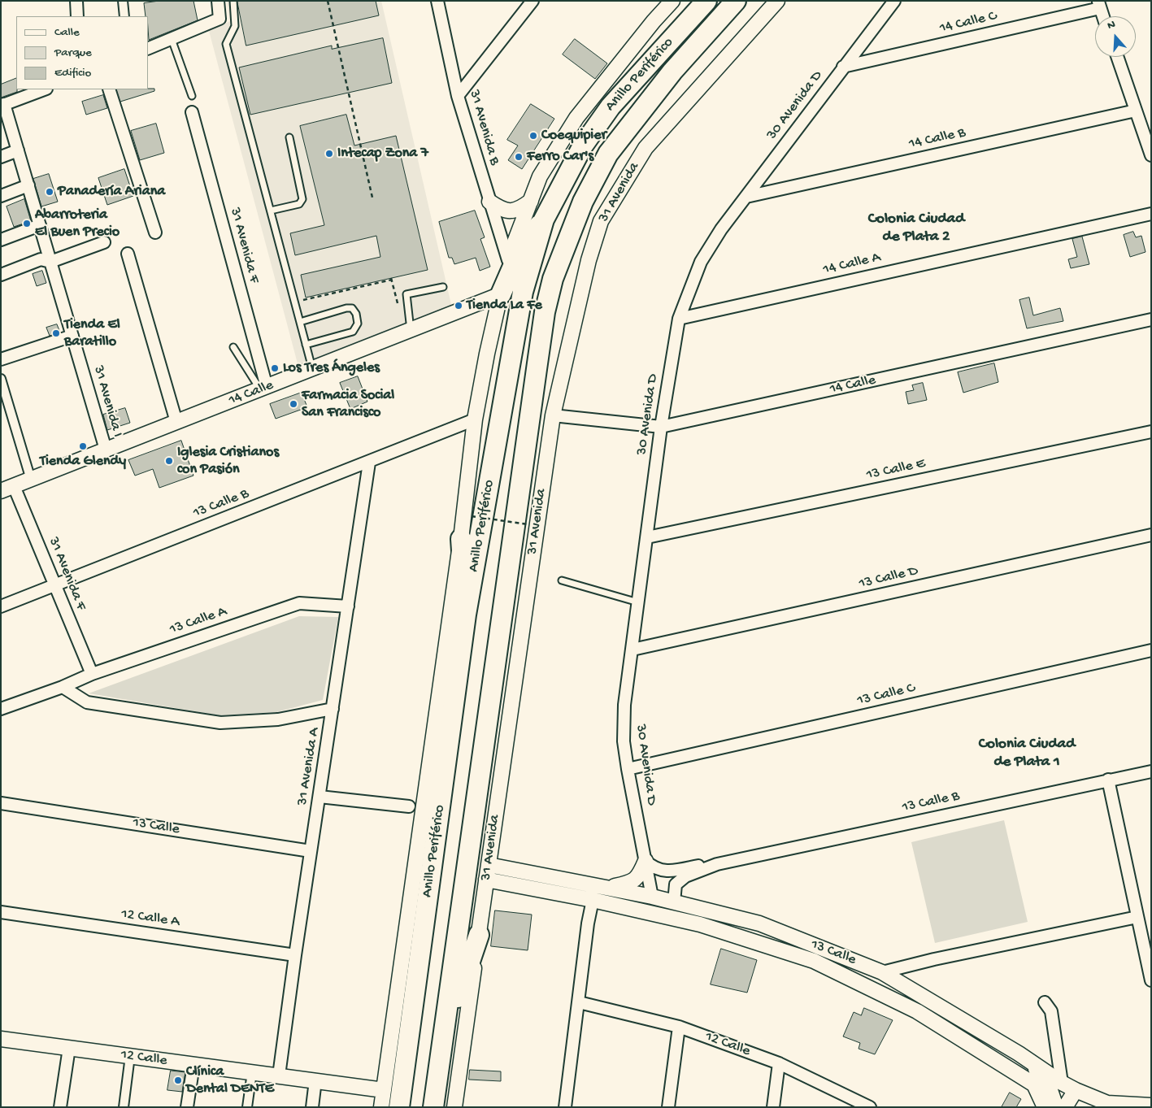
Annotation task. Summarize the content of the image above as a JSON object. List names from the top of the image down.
{
  "streets": {
    "highway": ["Anillo Periférico"],
    "street": [
      "14 Calle C",
      "30 Avenida D",
      "31 Avenida B",
      "14 Calle B",
      "31 Avenida",
      "31 Avenida F",
      "14 Calle A",
      "14 Calle",
      "31 Avenida I",
      "13 Calle E",
      "13 Calle B",
      "13 Calle D",
      "13 Calle A",
      "13 Calle C",
      "31 Avenida A",
      "13 Calle",
      "12 Calle A",
      "12 Calle"
    ]
  },
  "crossings": [
    ["14 Calle C", "30 Avenida D"],
    ["30 Avenida D", "14 Calle B"],
    ["30 Avenida D", "14 Calle A"],
    ["30 Avenida D", "14 Calle"],
    ["30 Avenida D", "13 Calle E"],
    ["30 Avenida D", "13 Calle B"],
    ["30 Avenida D", "13 Calle D"],
    ["30 Avenida D", "13 Calle C"],
    ["30 Avenida D", "13 Calle"],
    ["31 Avenida", "14 Calle"],
    ["31 Avenida", "13 Calle"],
    ["31 Avenida F", "14 Calle"],
    ["31 Avenida F", "13 Calle B"],
    ["31 Avenida F", "13 Calle A"],
    ["14 Calle", "31 Avenida I"],
    ["13 Calle B", "31 Avenida A"],
    ["13 Calle B", "13 Calle"],
    ["13 Calle A", "31 Avenida A"],
    ["31 Avenida A", "13 Calle"],
    ["31 Avenida A", "12 Calle A"],
    ["31 Avenida A", "12 Calle"]
  ],
  "districts": ["Colonia Ciudad de Plata 2", "Colonia Ciudad de Plata 1"],
  "places": [
    "Coequipier",
    "Intecap Zona 7",
    "Ferro Car's",
    "Panadería Ariana",
    "Abarroteria El Buen Precio",
    "Tienda La Fe",
    "Tienda El Baratillo",
    "Los Tres Ángeles",
    "Farmacia Social San Francisco",
    "Tienda Glendy",
    "Iglesia Cristianos con Pasión",
    "Clínica Dental DENTE"
  ],
  "legend": ["Calle", "Parque", "Edificio"],
  "north": "top"
}
